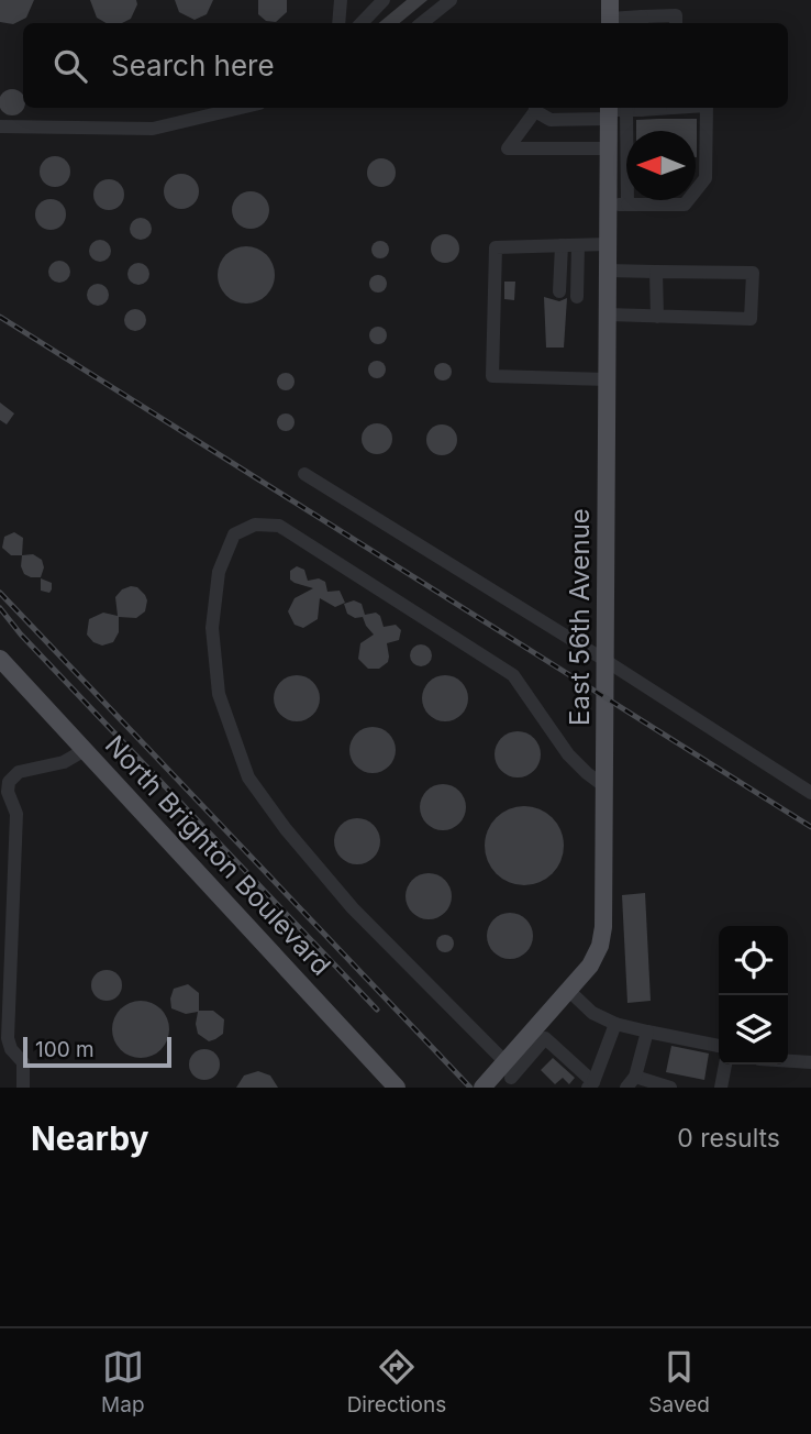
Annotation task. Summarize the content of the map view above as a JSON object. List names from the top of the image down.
{
  "streets": {
    "main road": ["East 56th Avenue", "North Brighton Boulevard"]
  },
  "scale_bar": "100 m",
  "north": "left",
  "page": {
    "search": "Search here",
    "scale": "100 m",
    "heading": ["Nearby", "0 results"],
    "nav": ["Map", "Directions", "Saved"]
  }
}
